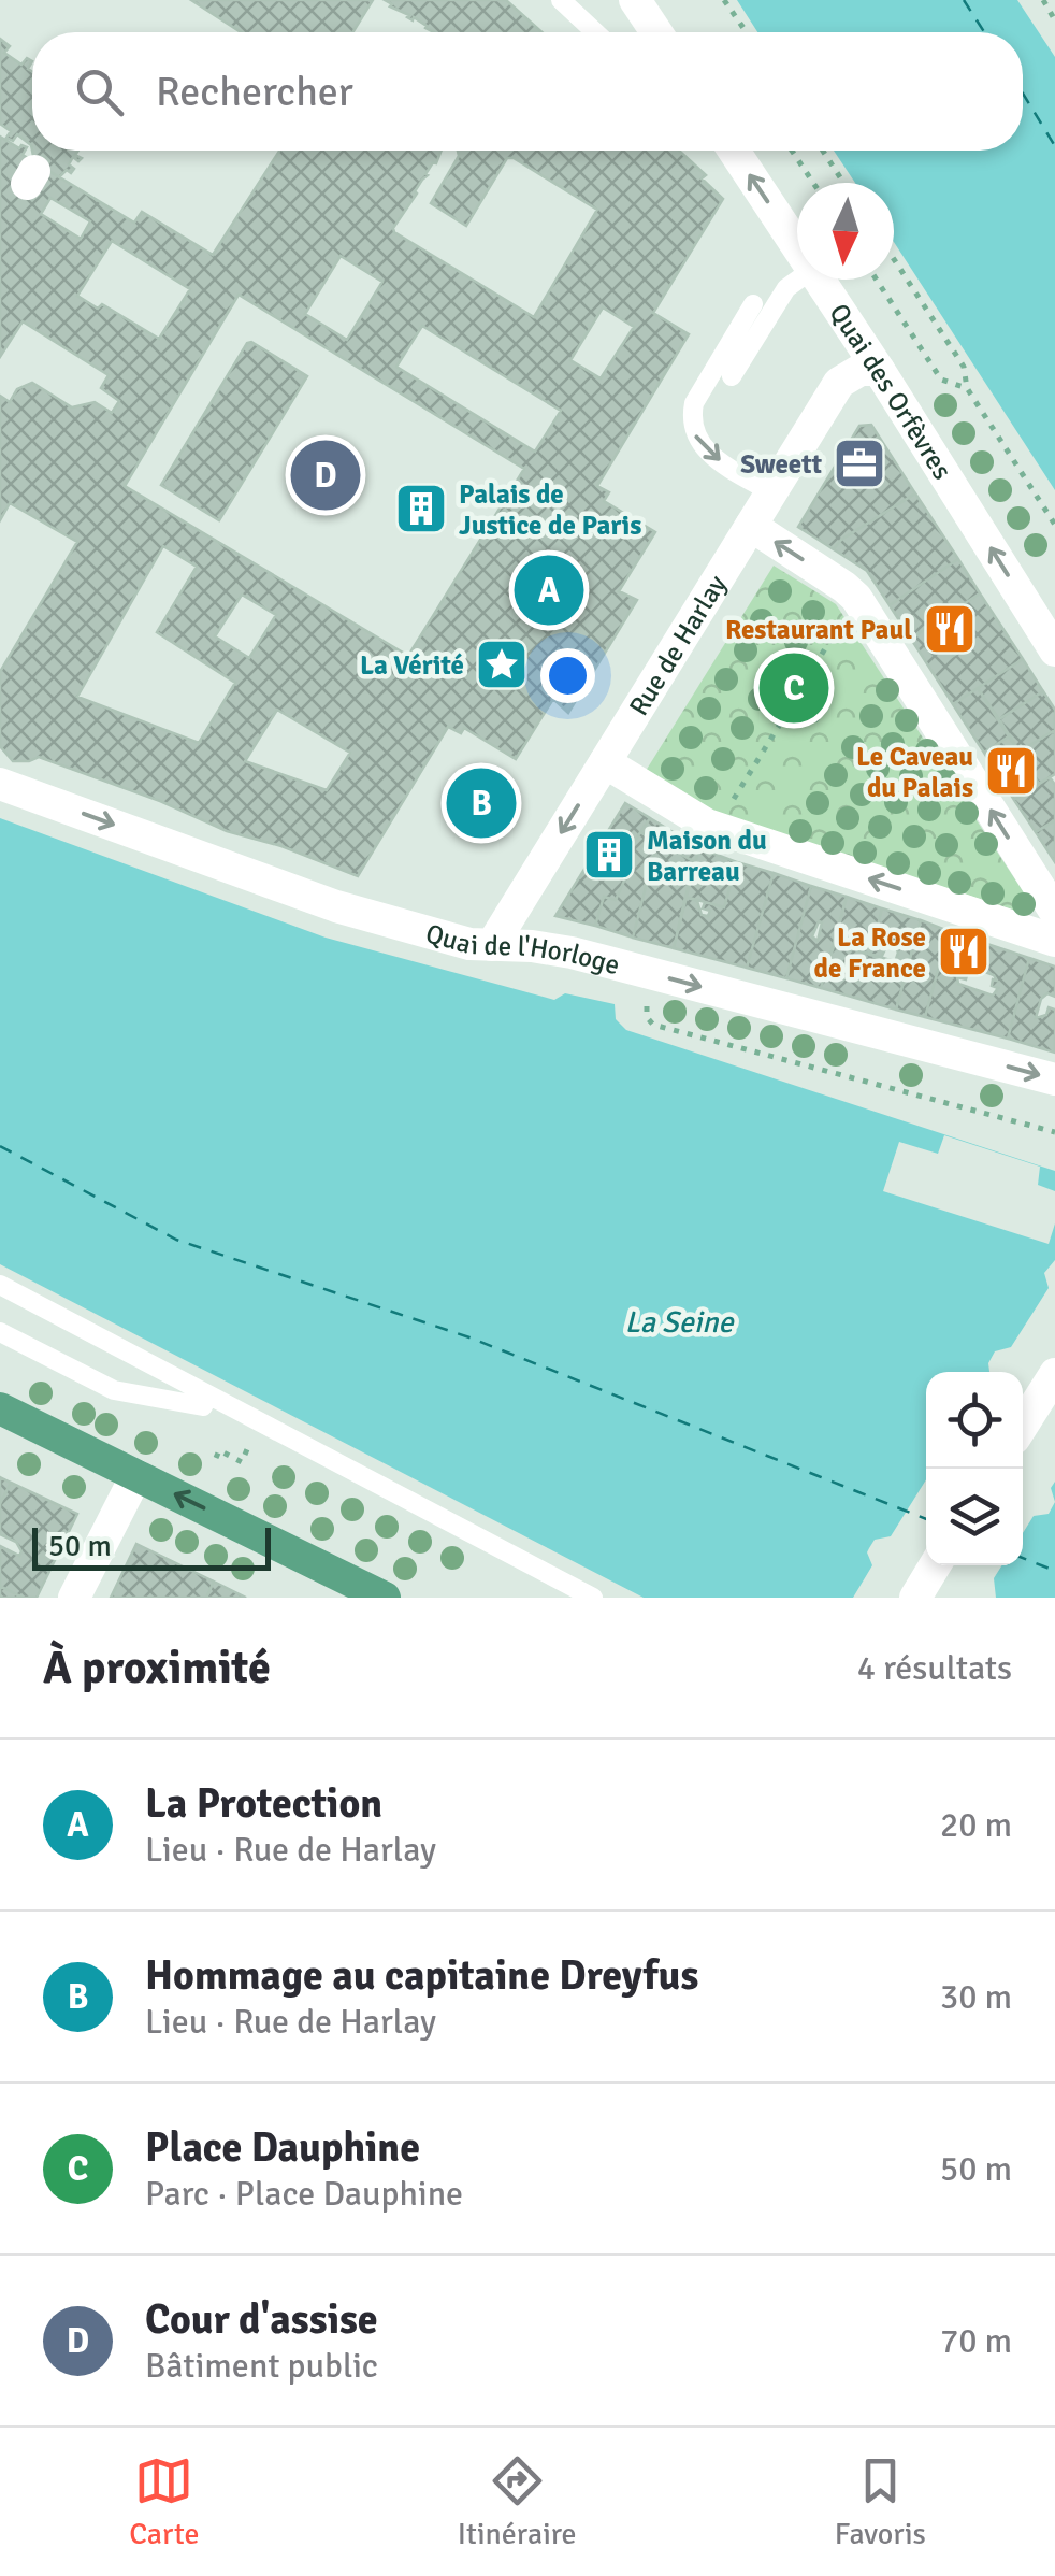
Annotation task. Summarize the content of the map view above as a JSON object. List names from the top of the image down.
{
  "streets": {
    "street": ["Quai des Orfèvres", "Rue de Harlay", "Quai de l'Horloge"]
  },
  "crossings": [
    ["Quai des Orfèvres", "Rue de Harlay"],
    ["Rue de Harlay", "Quai de l'Horloge"]
  ],
  "water": ["La Seine"],
  "places": {
    "office": ["Sweett"],
    "building": ["Palais de Justice de Paris", "Maison du Barreau"],
    "restaurant": ["Restaurant Paul", "Le Caveau du Palais", "La Rose de France"],
    "place": ["La Vérité"]
  },
  "scale_bar": "50 m",
  "north": "bottom",
  "page": {
    "search": "Rechercher",
    "pins": [
      "D",
      "A",
      "C",
      "B"
    ],
    "scale": "50 m",
    "heading": ["À proximité", "4 résultats"],
    "list": [
      {
        "mark": "A",
        "name": "La Protection",
        "note": "Lieu · Rue de Harlay",
        "value": "20 m"
      },
      {
        "mark": "B",
        "name": "Hommage au capitaine Dreyfus",
        "note": "Lieu · Rue de Harlay",
        "value": "30 m"
      },
      {
        "mark": "C",
        "name": "Place Dauphine",
        "note": "Parc · Place Dauphine",
        "value": "50 m"
      },
      {
        "mark": "D",
        "name": "Cour d'assise",
        "note": "Bâtiment public",
        "value": "70 m"
      }
    ],
    "nav": ["Carte", "Itinéraire", "Favoris"]
  }
}
